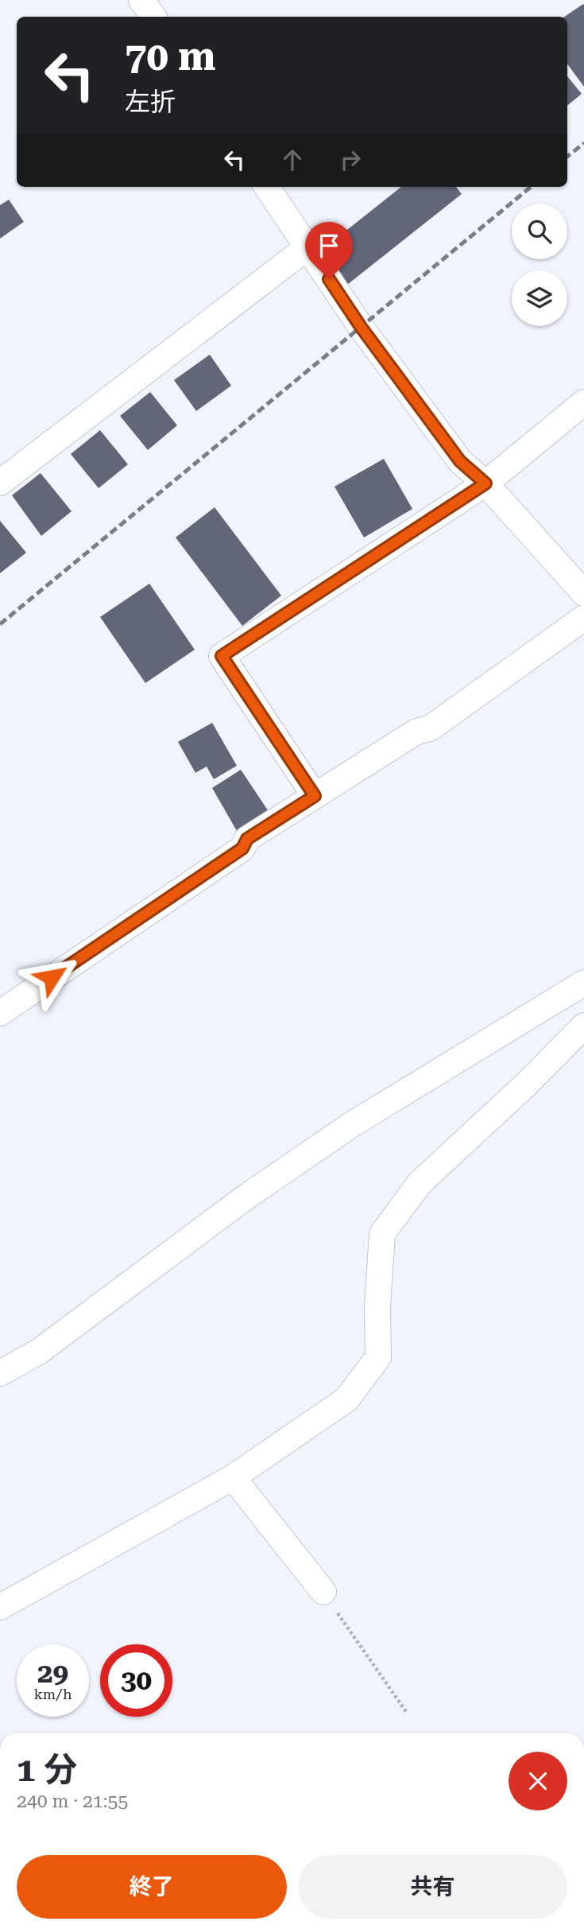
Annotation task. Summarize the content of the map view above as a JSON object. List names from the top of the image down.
{
  "page": {
    "turn": ["70 m", "左折"],
    "speed": "29 km/h",
    "limit": "30",
    "heading": ["1 分", "240 m · 21:55"],
    "buttons": ["終了", "共有"]
  }
}
